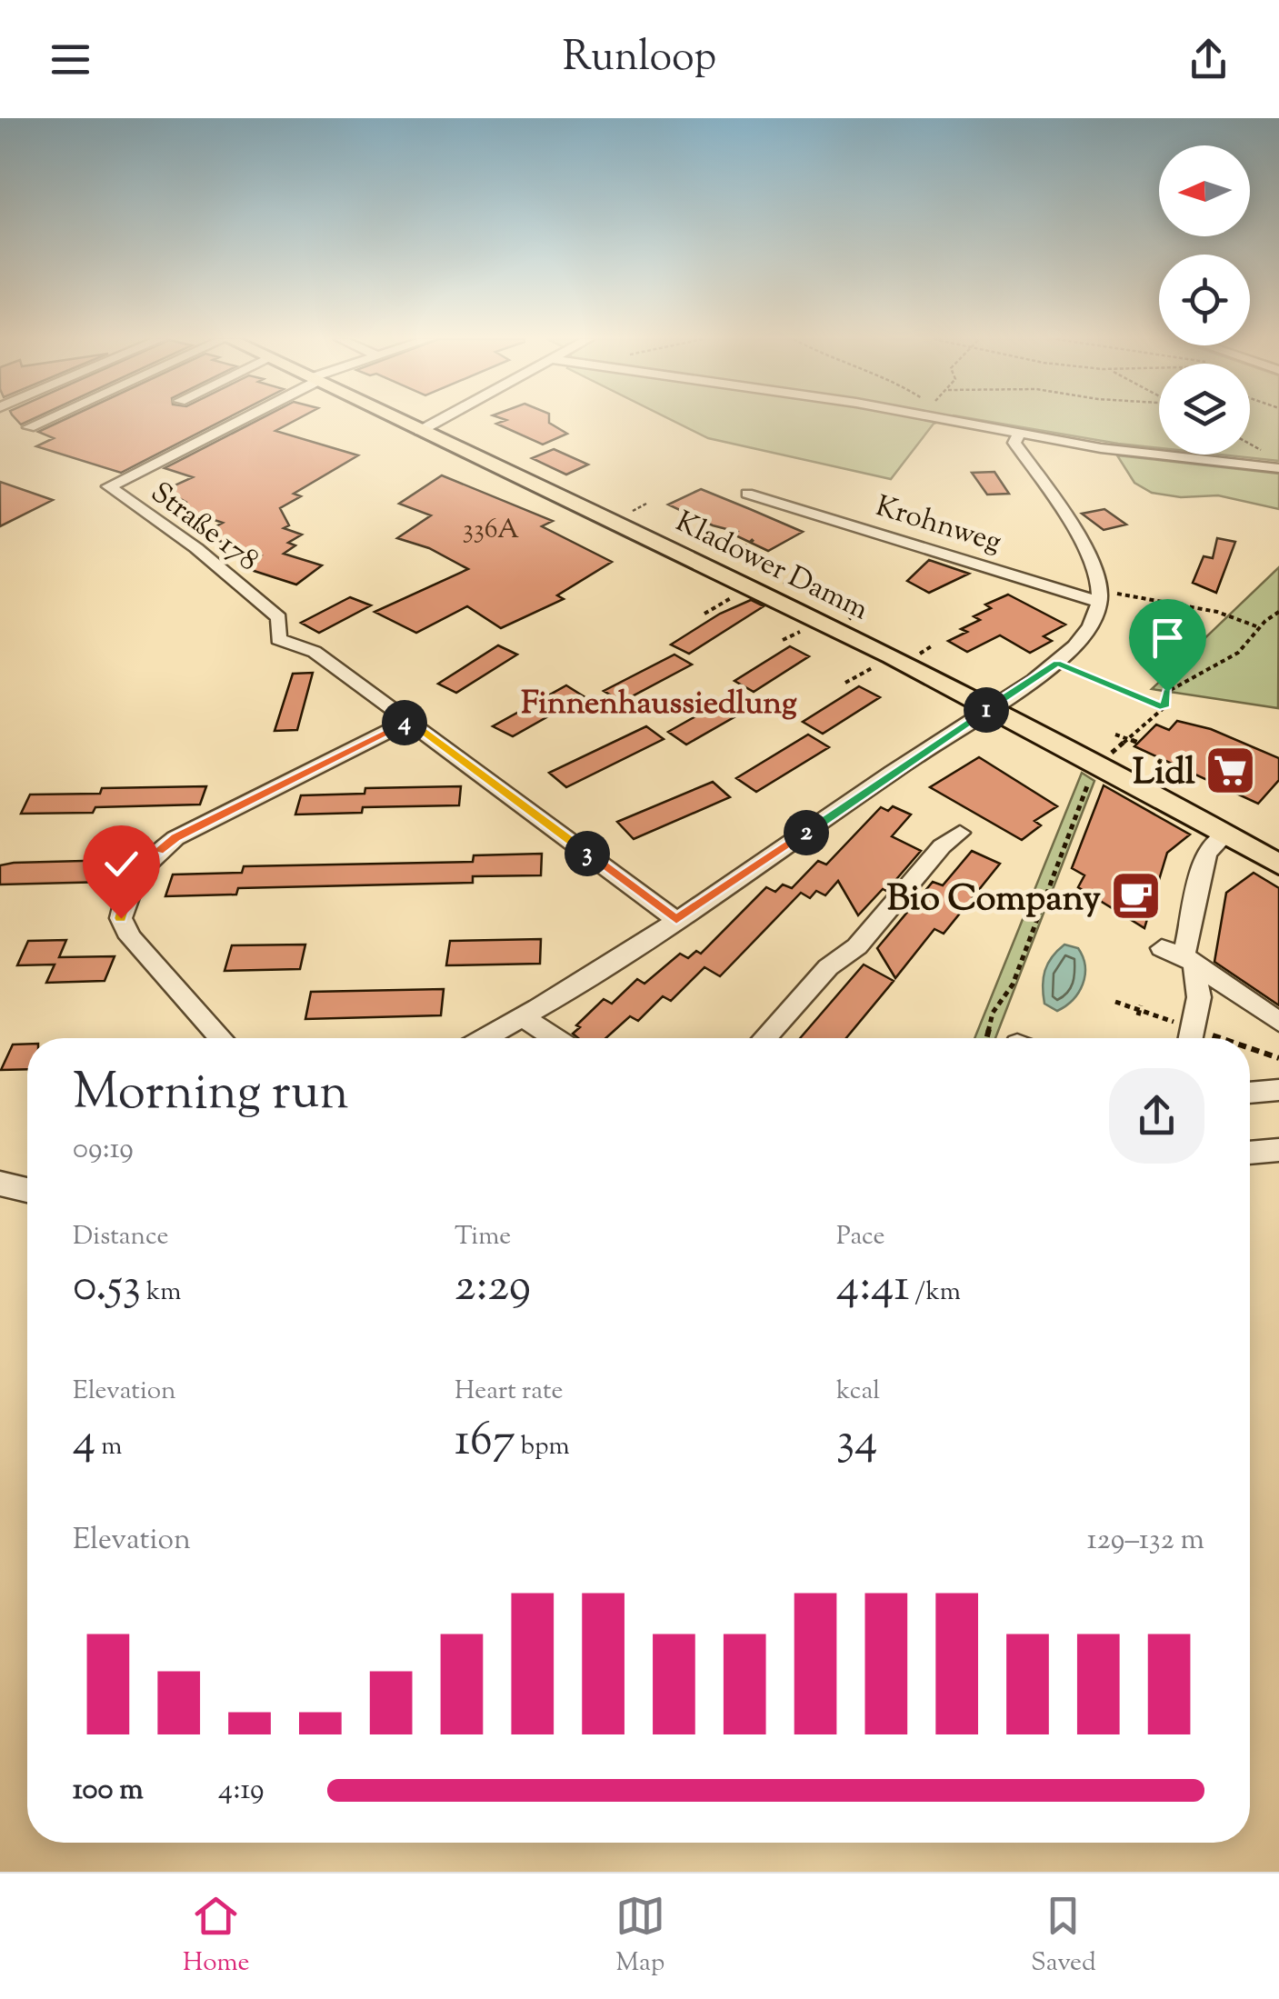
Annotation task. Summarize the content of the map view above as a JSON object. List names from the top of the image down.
{
  "streets": {
    "main road": ["Kladower Damm"],
    "street": ["Krohnweg", "Straße 178"]
  },
  "districts": ["Finnenhaussiedlung"],
  "places": {
    "supermarket": ["Lidl"],
    "cafe": ["Bio Company"]
  },
  "house_numbers": ["336A"],
  "north": "left",
  "page": {
    "header": "Runloop",
    "pins": [
      "1",
      "4",
      "2",
      "3"
    ],
    "heading": ["Morning run", "09:19"],
    "stats": [
      ["Distance", "0.53 km"],
      ["Time", "2:29"],
      ["Pace", "4:41 /km"],
      ["Elevation", "4 m"],
      ["Heart rate", "167 bpm"],
      ["kcal", "34"]
    ],
    "chart": ["Elevation", "129–132 m"],
    "list": [
      {
        "name": "100 m",
        "note": "4:19"
      }
    ],
    "tabs": ["Home", "Map", "Saved"]
  }
}
